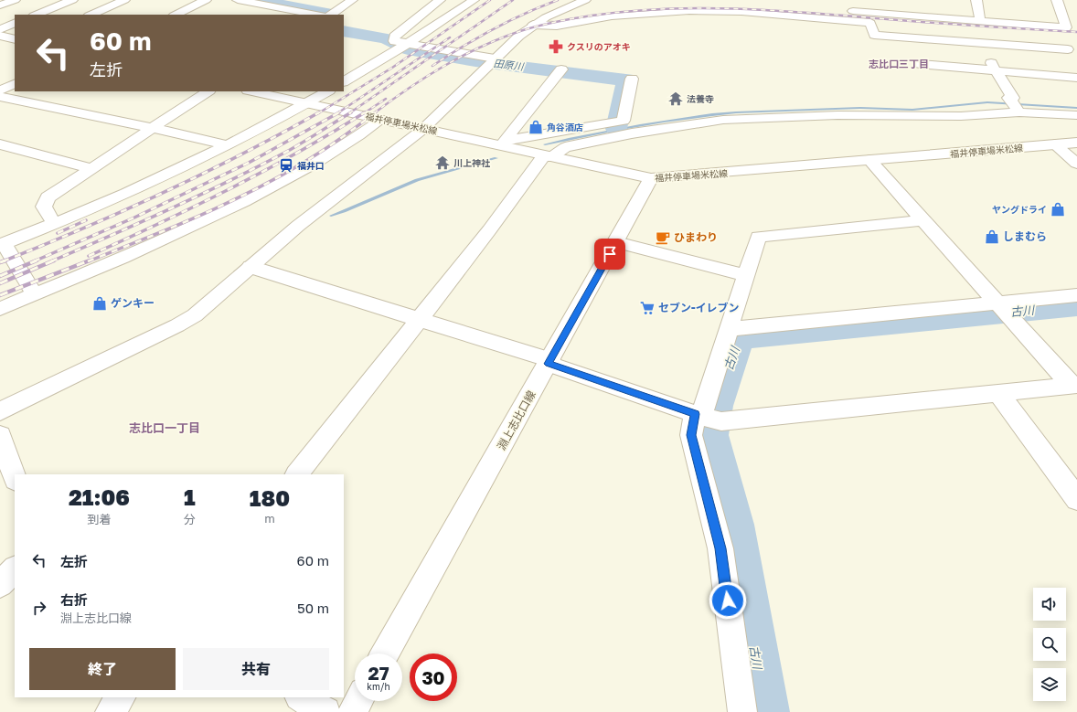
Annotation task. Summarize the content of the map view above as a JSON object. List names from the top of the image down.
{
  "streets": {
    "street": ["福井停車場米松線", "淵上志比口線"]
  },
  "crossings": [
    ["福井停車場米松線", "淵上志比口線"]
  ],
  "districts": ["志比口三丁目", "志比口一丁目"],
  "water": ["田原川", "古川"],
  "places": {
    "pharmacy": ["クスリのアオキ"],
    "temple": ["法養寺", "川上神社"],
    "shop": [
      "角谷酒店",
      "ヤングドライ",
      "しまむら",
      "ゲンキー"
    ],
    "station": ["福井口"],
    "cafe": ["ひまわり"],
    "supermarket": ["セブン-イレブン"]
  },
  "page": {
    "turn": ["60 m", "左折"],
    "eta": [
      "21:06",
      "到着",
      "1",
      "分",
      "180",
      "m"
    ],
    "list": [
      {
        "name": "左折",
        "value": "60 m"
      },
      {
        "name": "右折",
        "note": "淵上志比口線",
        "value": "50 m"
      }
    ],
    "buttons": ["終了", "共有"],
    "speed": "27 km/h",
    "limit": "30"
  }
}
